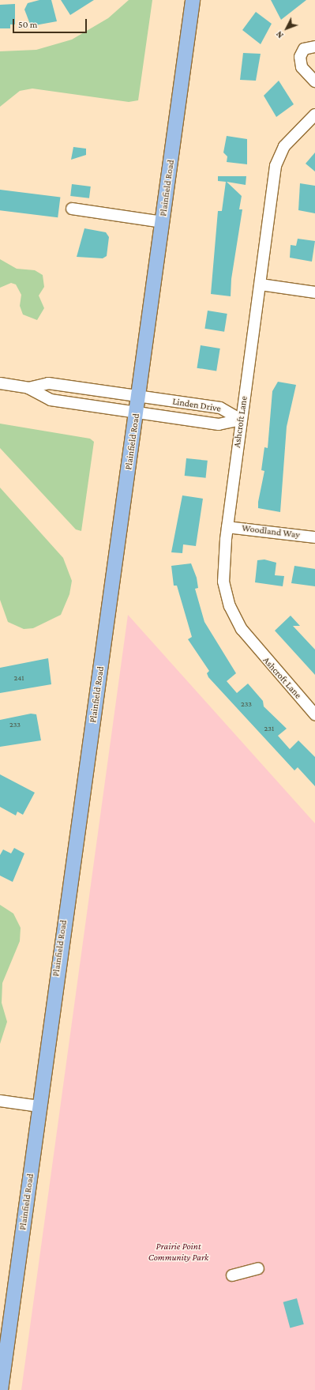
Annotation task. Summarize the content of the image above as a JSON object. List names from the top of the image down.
{
  "streets": {
    "main road": ["Plainfield Road"],
    "street": ["Linden Drive", "Ashcroft Lane", "Woodland Way"]
  },
  "crossings": [
    ["Plainfield Road", "Linden Drive"],
    ["Linden Drive", "Ashcroft Lane"],
    ["Ashcroft Lane", "Woodland Way"]
  ],
  "parks": ["Prairie Point Community Park"],
  "house_numbers": [
    "241",
    "233",
    "233",
    "231"
  ],
  "scale_bar": "50 m",
  "north": "bottom left"
}
